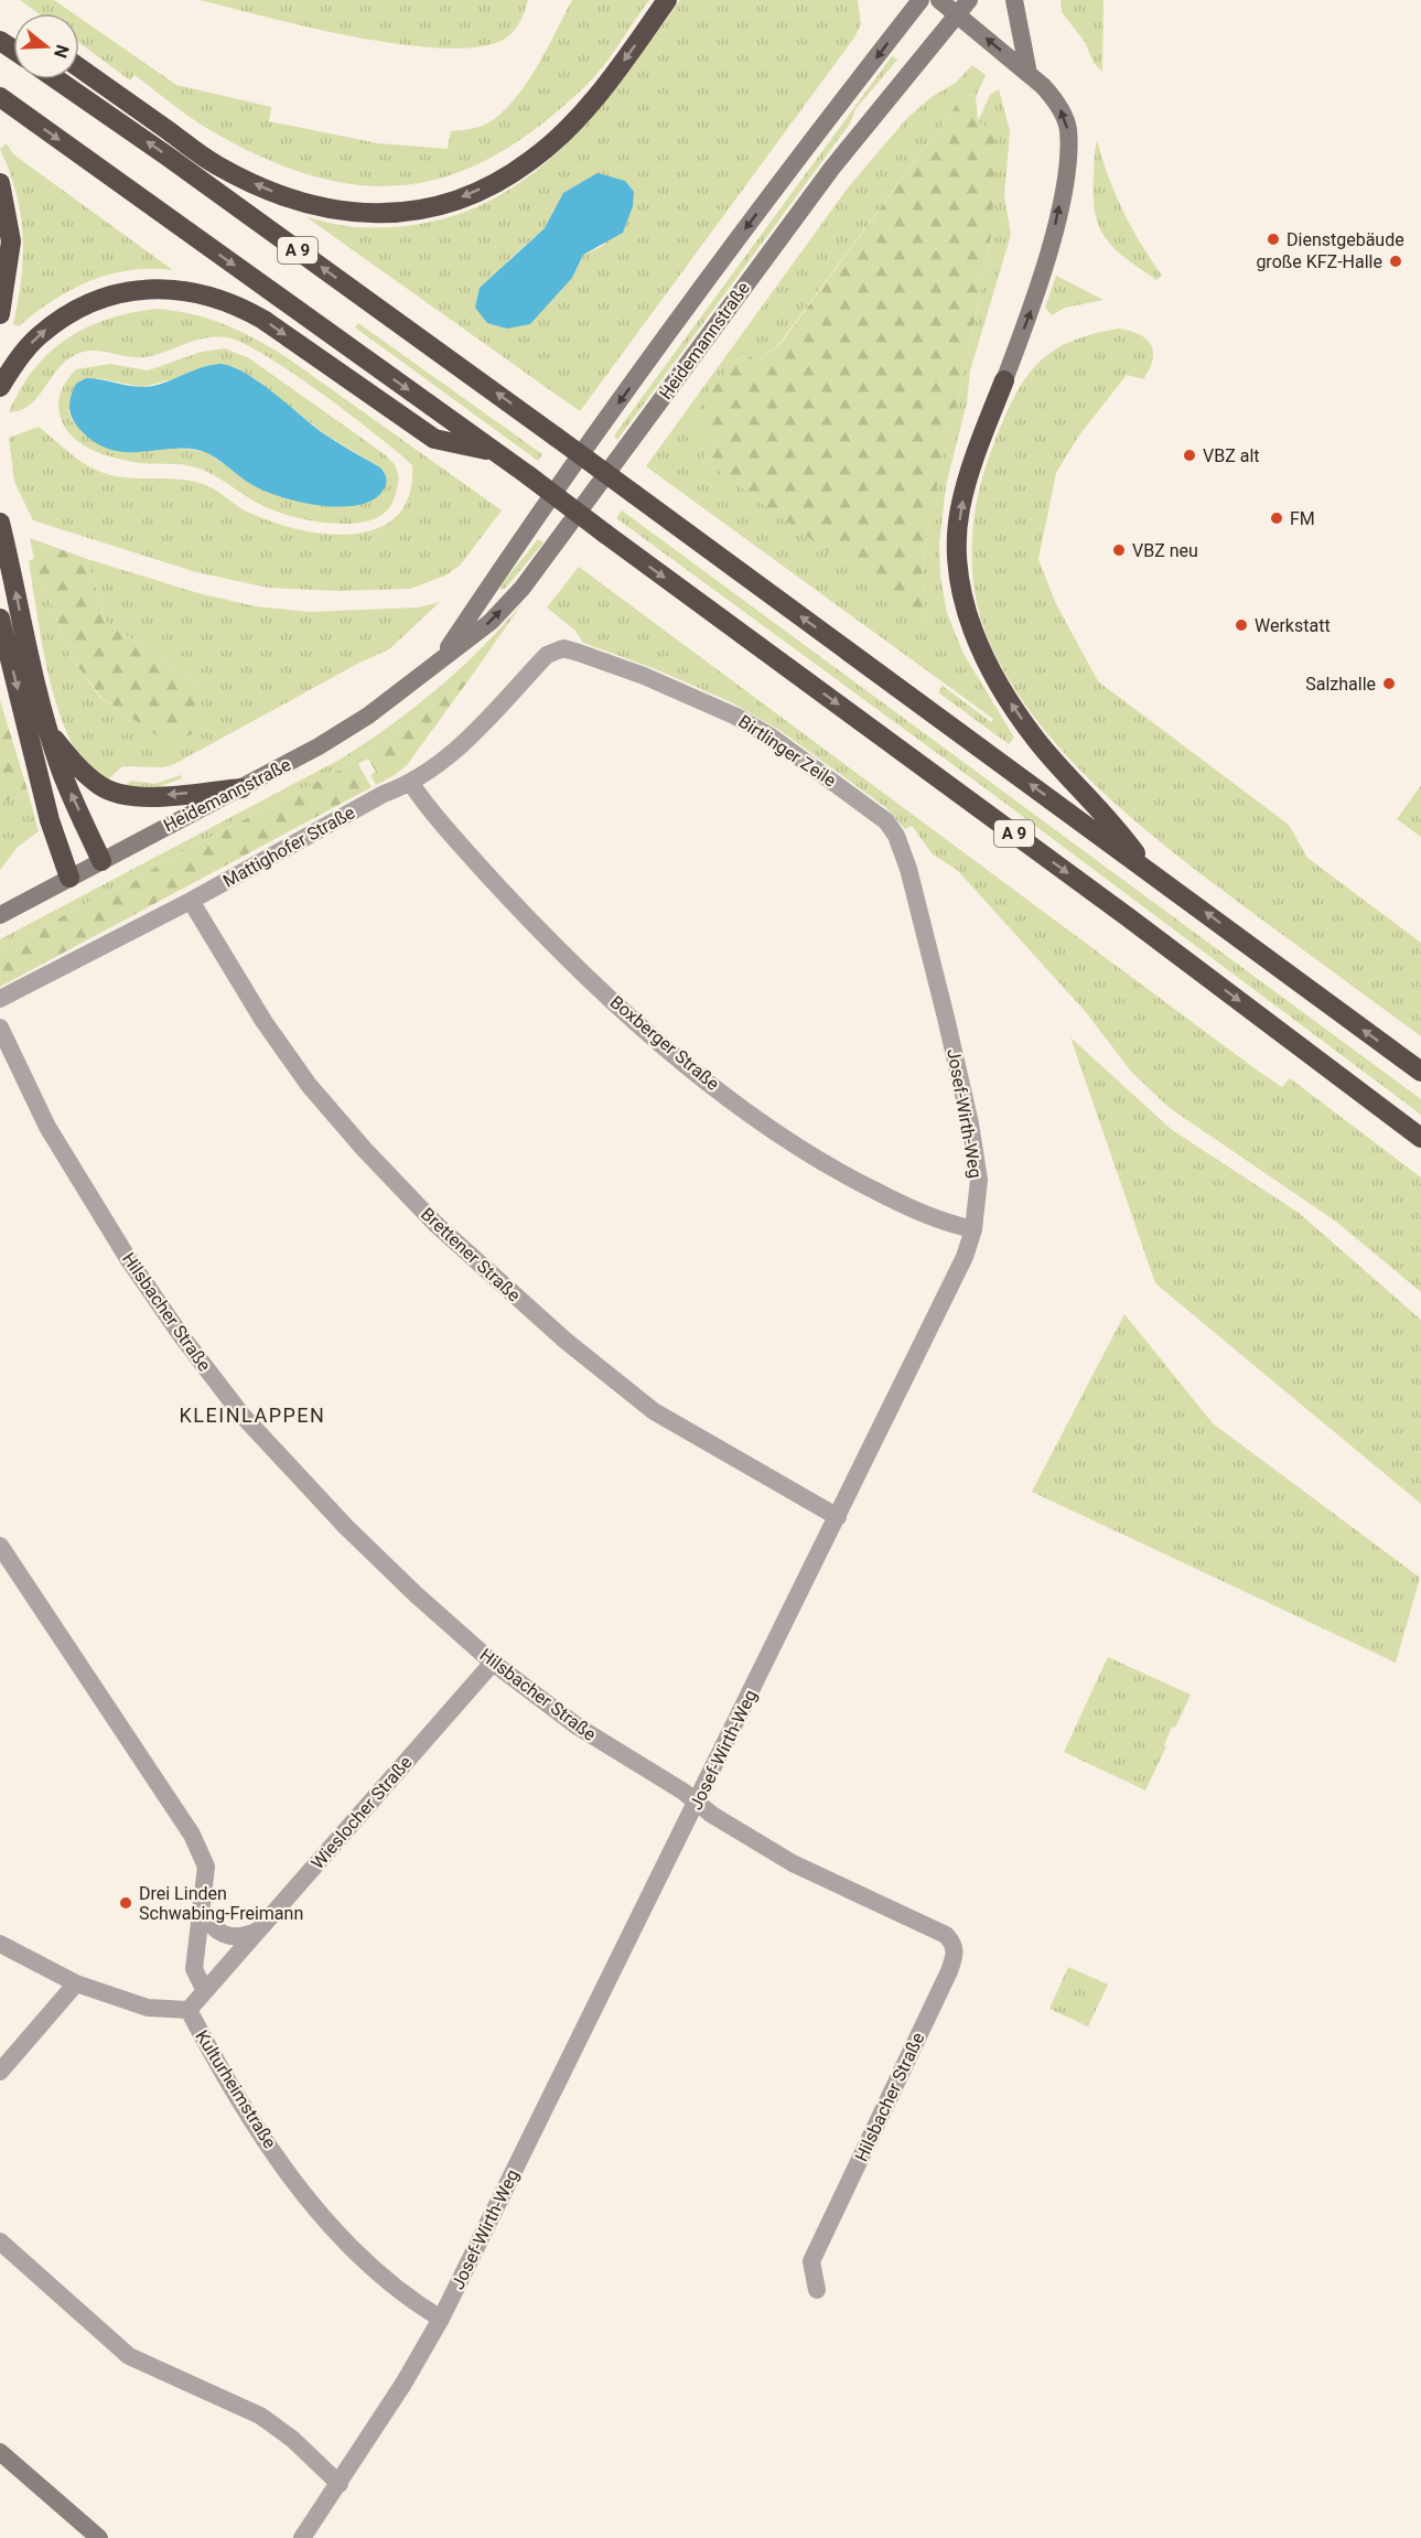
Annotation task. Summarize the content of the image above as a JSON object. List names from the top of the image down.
{
  "streets": {
    "highway": ["A 9"],
    "main road": ["Heidemannstraße"],
    "street": [
      "Birtlinger Zeile",
      "Mattighofer Straße",
      "Boxberger Straße",
      "Josef-Wirth-Weg",
      "Brettener Straße",
      "Hilsbacher Straße",
      "Wieslocher Straße",
      "Kulturheimstraße"
    ]
  },
  "crossings": [
    ["Birtlinger Zeile", "Mattighofer Straße"],
    ["Birtlinger Zeile", "Josef-Wirth-Weg"],
    ["Mattighofer Straße", "Boxberger Straße"],
    ["Mattighofer Straße", "Brettener Straße"],
    ["Boxberger Straße", "Josef-Wirth-Weg"],
    ["Josef-Wirth-Weg", "Brettener Straße"],
    ["Josef-Wirth-Weg", "Hilsbacher Straße"],
    ["Josef-Wirth-Weg", "Kulturheimstraße"],
    ["Hilsbacher Straße", "Wieslocher Straße"],
    ["Wieslocher Straße", "Kulturheimstraße"]
  ],
  "districts": ["KLEINLAPPEN"],
  "places": [
    "Dienstgebäude",
    "große KFZ-Halle",
    "VBZ alt",
    "FM",
    "VBZ neu",
    "Werkstatt",
    "Salzhalle",
    "Drei Linden Schwabing-Freimann"
  ],
  "north": "right"
}
